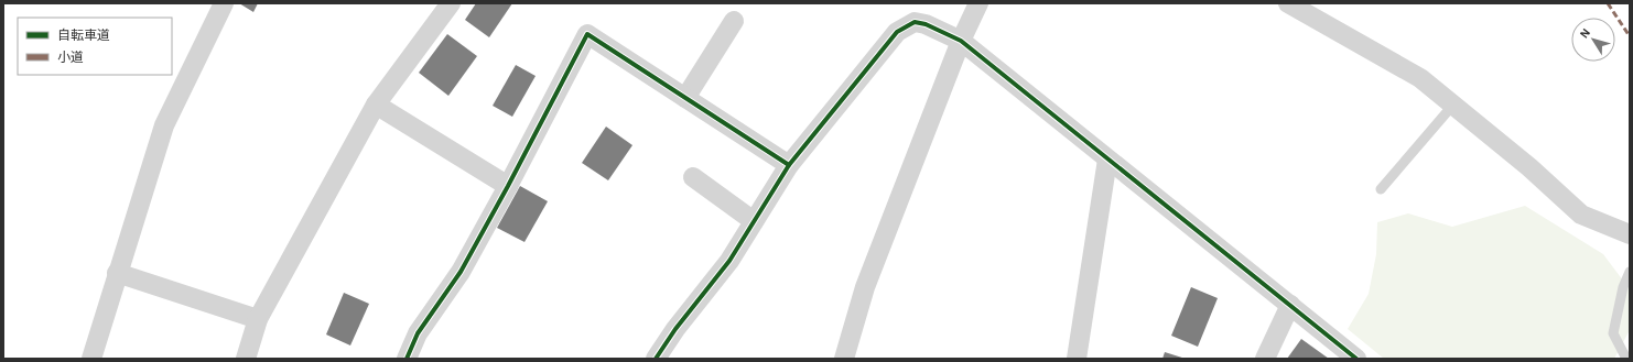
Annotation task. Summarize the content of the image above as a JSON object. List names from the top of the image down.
{
  "legend": ["自転車道", "小道"],
  "north": "top left"
}
